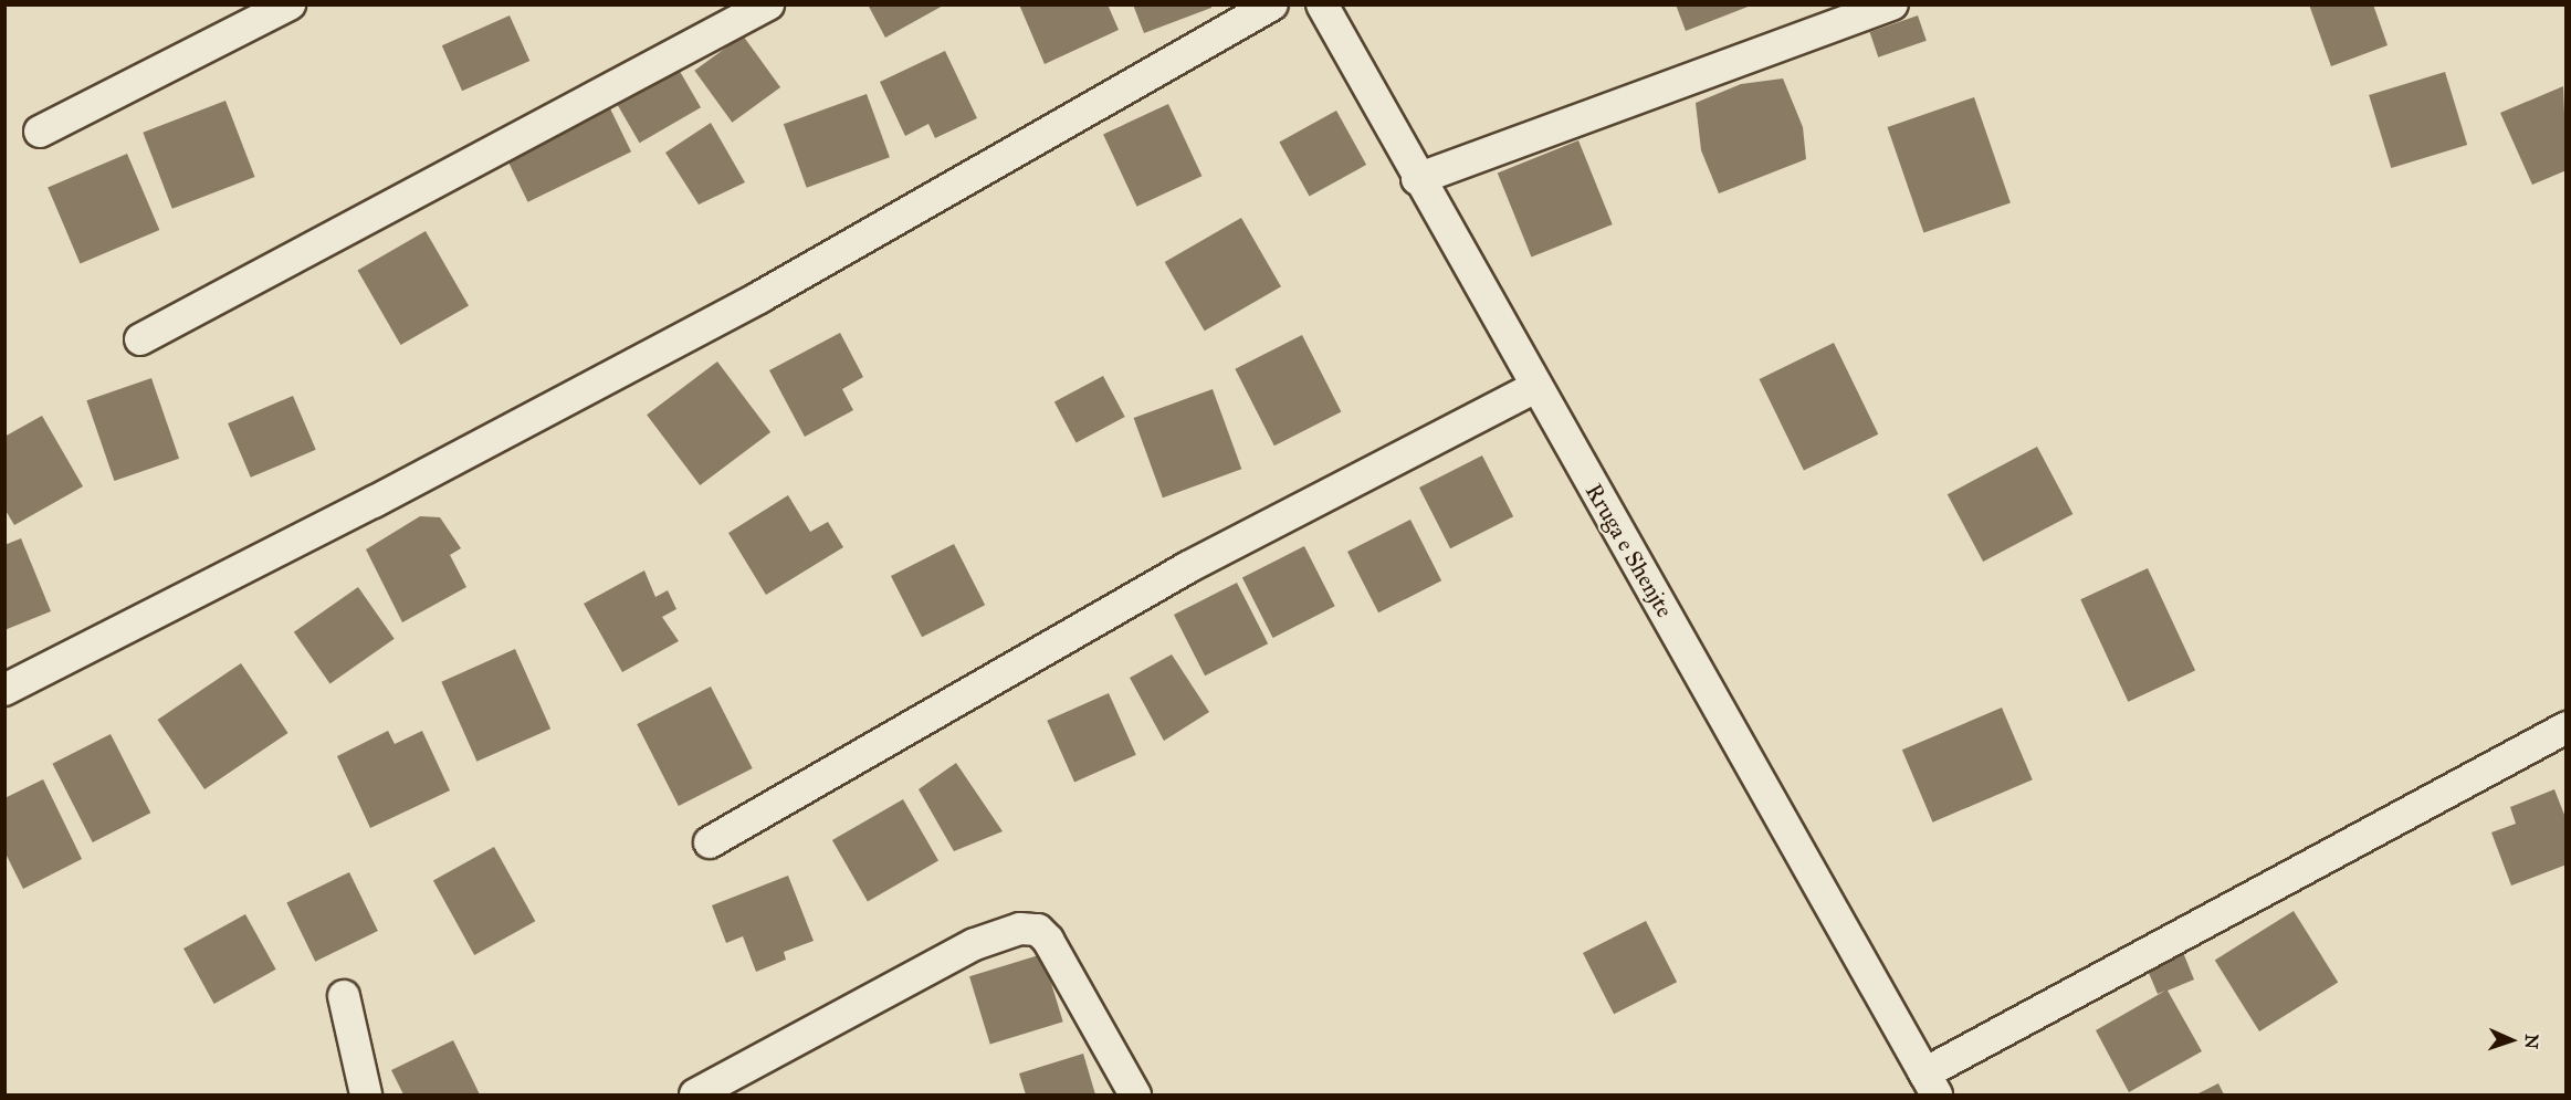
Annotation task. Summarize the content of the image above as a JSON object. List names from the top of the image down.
{
  "streets": {
    "street": ["Rruga e Shenjte"]
  },
  "north": "right"
}
